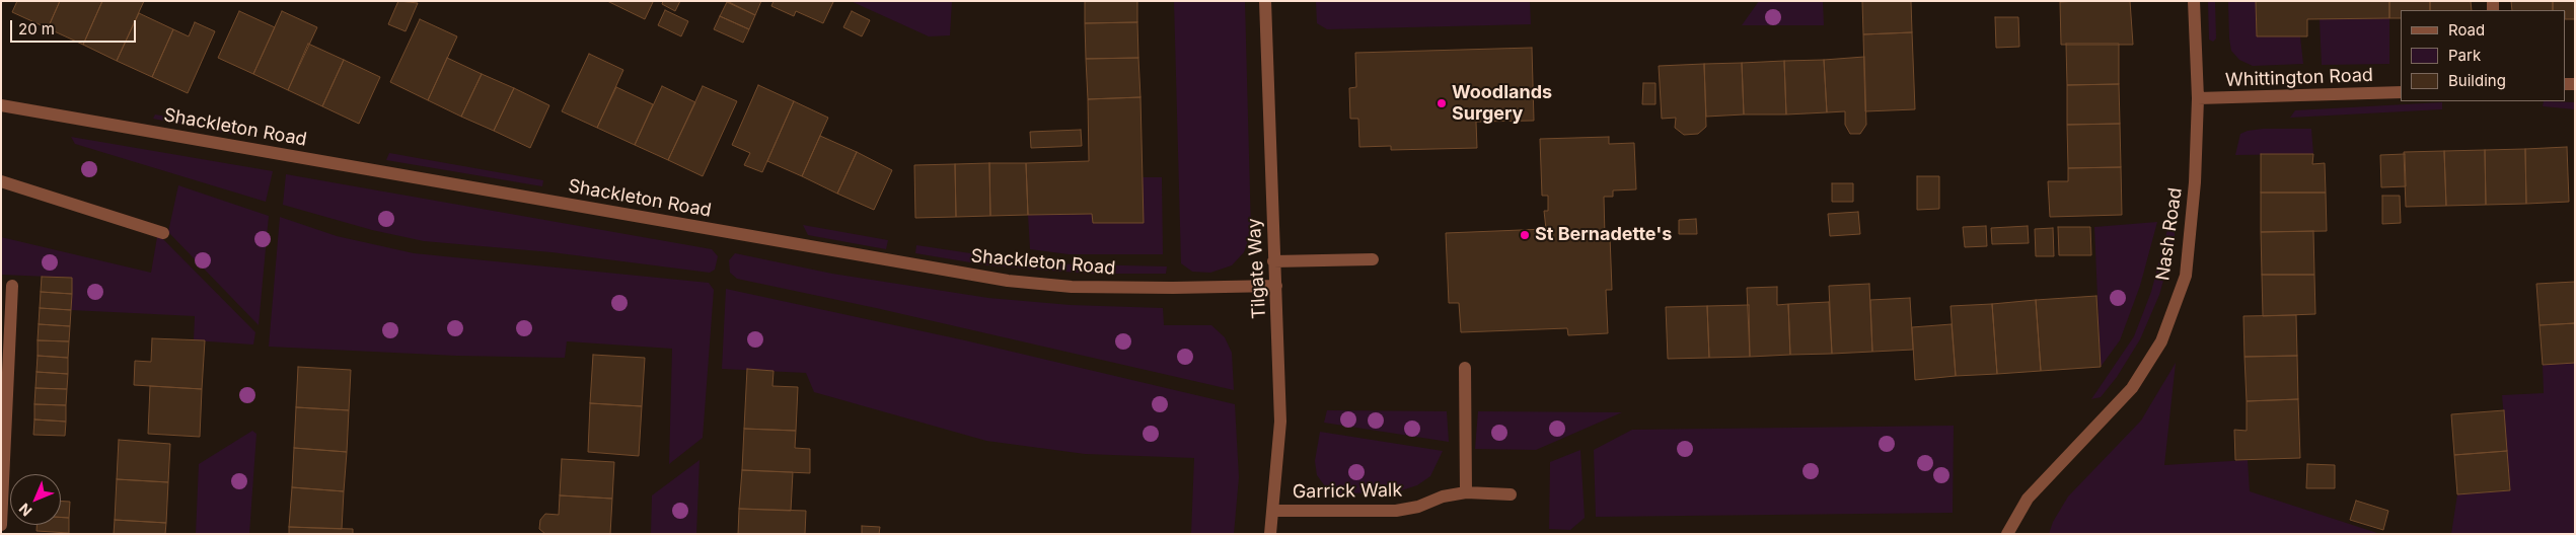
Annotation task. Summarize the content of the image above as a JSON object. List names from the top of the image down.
{
  "streets": {
    "street": [
      "Whittington Road",
      "Shackleton Road",
      "Nash Road",
      "Tilgate Way",
      "Garrick Walk"
    ]
  },
  "crossings": [
    ["Whittington Road", "Nash Road"],
    ["Shackleton Road", "Tilgate Way"],
    ["Tilgate Way", "Garrick Walk"]
  ],
  "places": ["Woodlands Surgery", "St Bernadette's"],
  "legend": ["Road", "Park", "Building"],
  "scale_bar": "20 m",
  "north": "bottom left"
}
